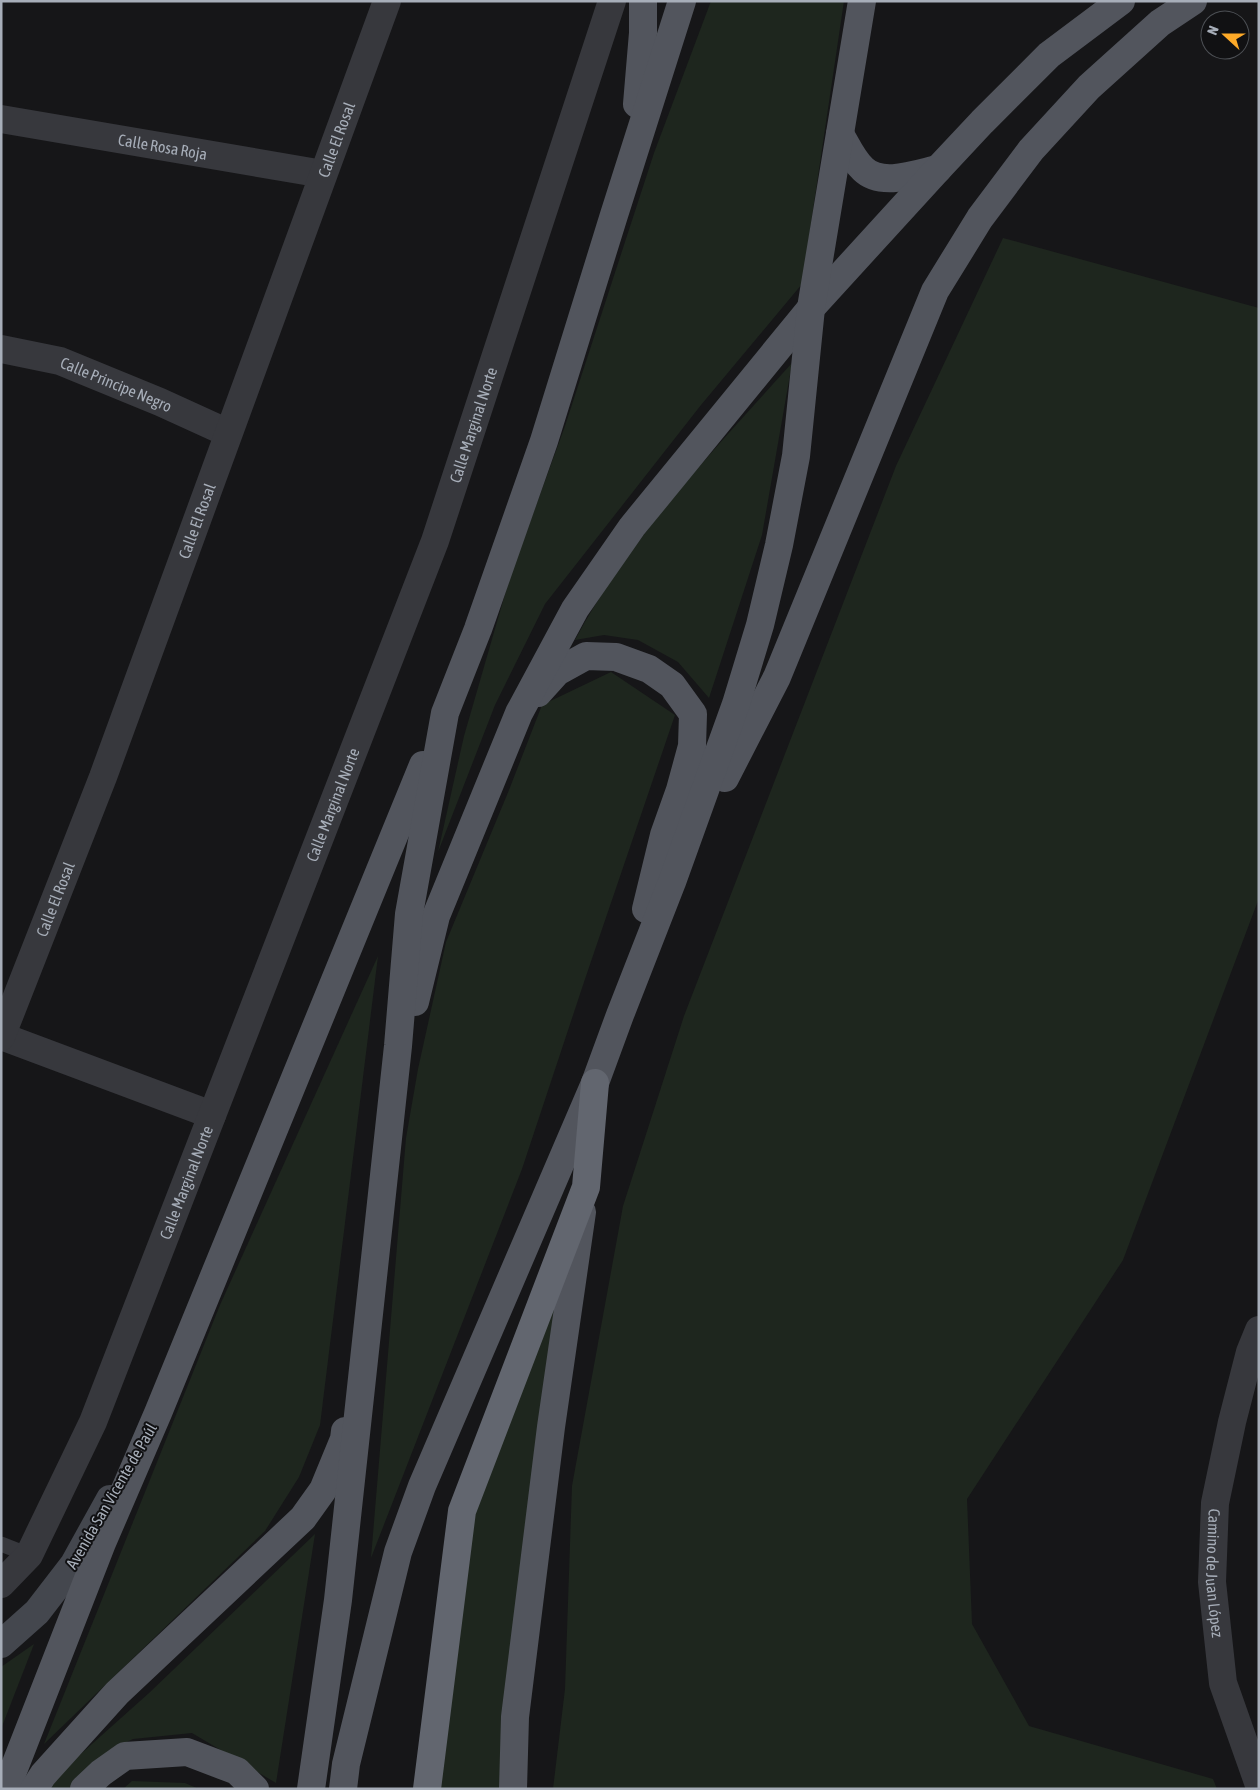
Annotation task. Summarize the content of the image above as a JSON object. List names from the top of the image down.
{
  "streets": {
    "street": [
      "Calle El Rosal",
      "Calle Rosa Roja",
      "Calle Principe Negro",
      "Calle Marginal Norte",
      "Avenida San Vicente de Paúl",
      "Camino de Juan López"
    ]
  },
  "crossings": [
    ["Calle El Rosal", "Calle Rosa Roja"],
    ["Calle El Rosal", "Calle Principe Negro"]
  ],
  "north": "left"
}
